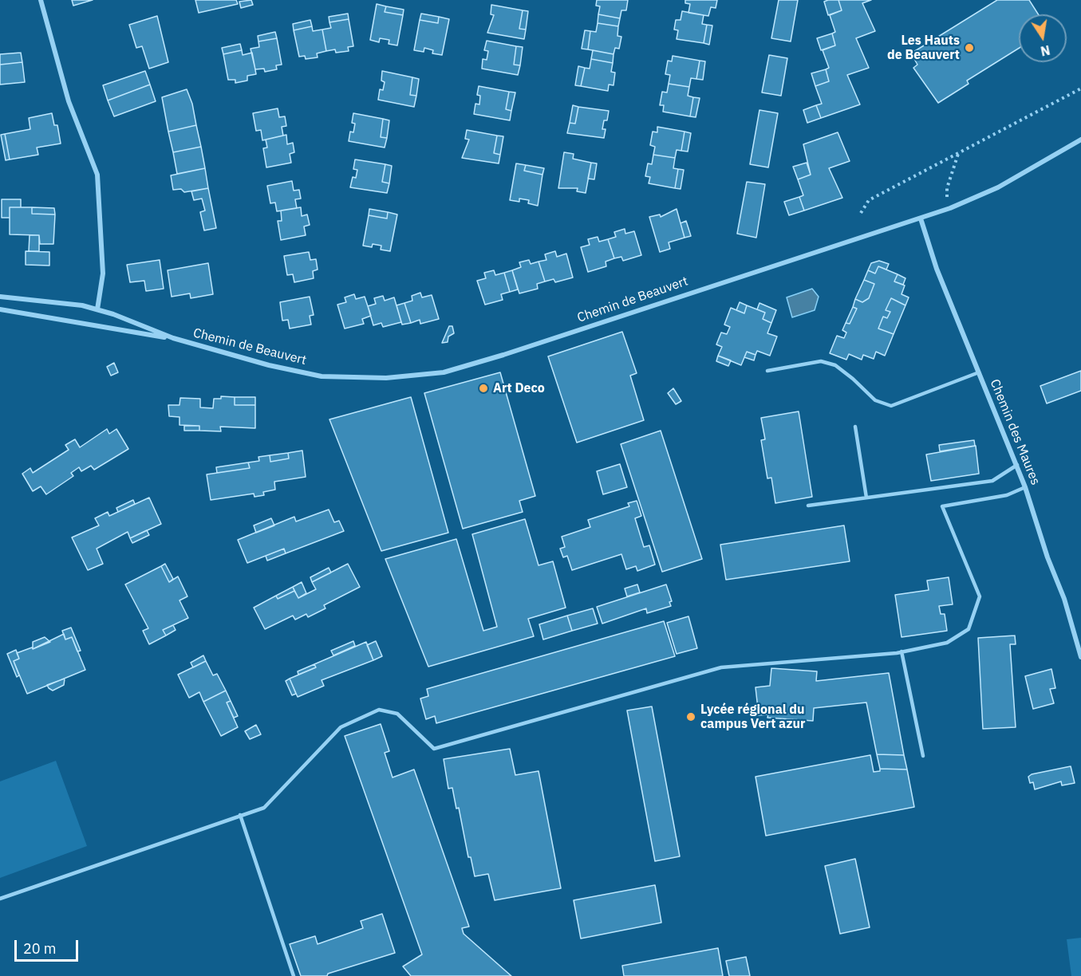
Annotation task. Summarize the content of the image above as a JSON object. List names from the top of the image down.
{
  "streets": {
    "street": ["Chemin de Beauvert", "Chemin des Maures"]
  },
  "crossings": [
    ["Chemin de Beauvert", "Chemin des Maures"]
  ],
  "places": ["Les Hauts de Beauvert", "Art Deco", "Lycée régional du campus Vert azur"],
  "scale_bar": "20 m",
  "north": "bottom"
}
